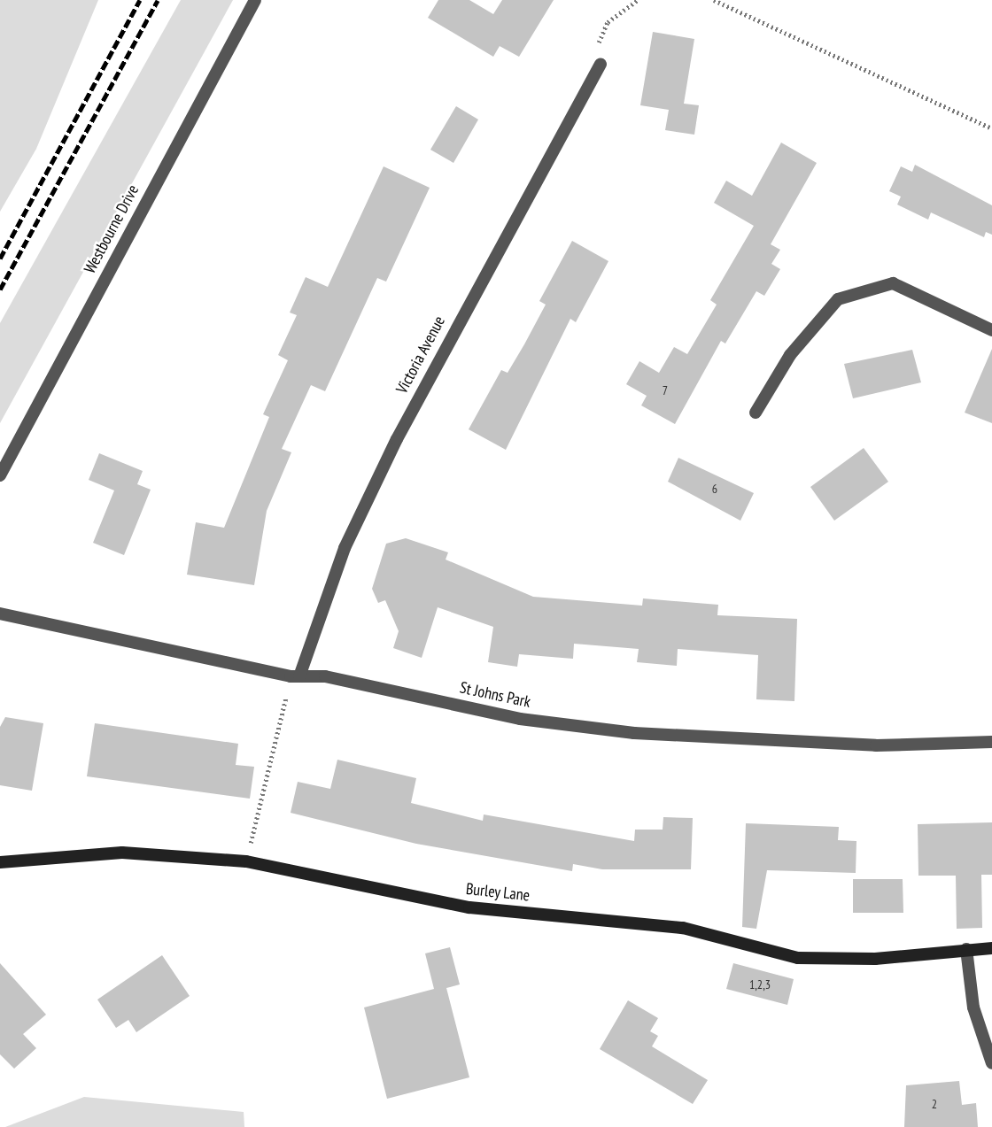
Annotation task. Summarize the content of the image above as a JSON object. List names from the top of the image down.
{
  "streets": {
    "street": [
      "Westbourne Drive",
      "Victoria Avenue",
      "St Johns Park",
      "Burley Lane"
    ]
  },
  "crossings": [
    ["Victoria Avenue", "St Johns Park"]
  ],
  "house_numbers": [
    "7",
    "6",
    "1,2,3",
    "2"
  ]
}
